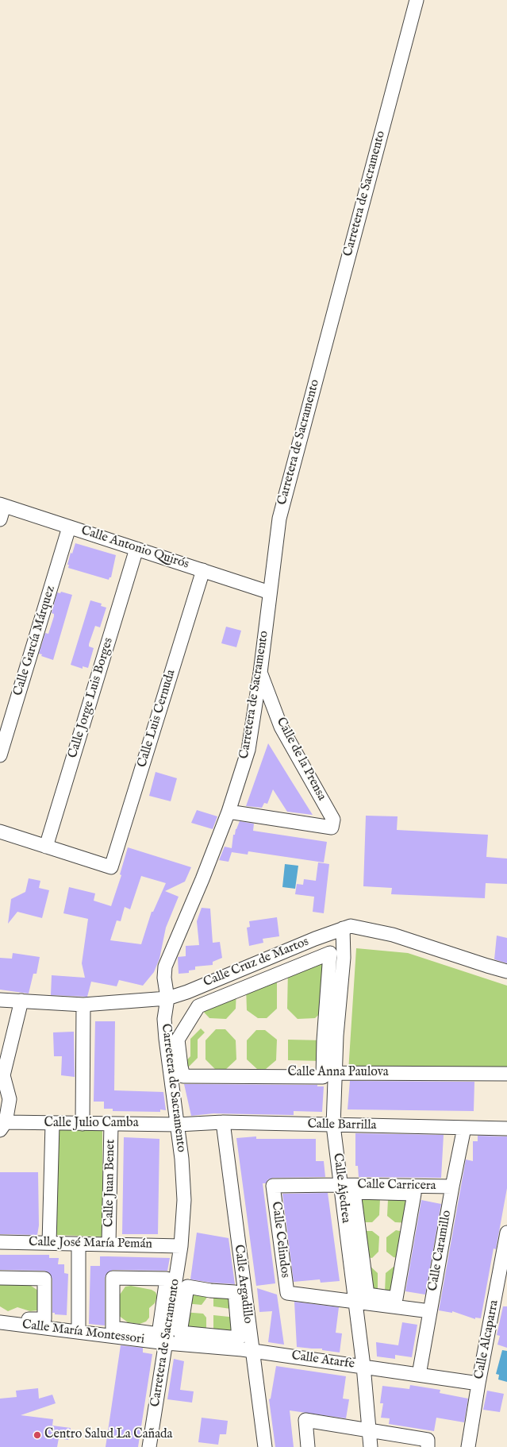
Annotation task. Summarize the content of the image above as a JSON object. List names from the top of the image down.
{
  "streets": {
    "street": [
      "Carretera de Sacramento",
      "Calle Antonio Quirós",
      "Calle García Márquez",
      "Calle Jorge Luis Borges",
      "Calle Luis Cernuda",
      "Calle de la Prensa",
      "Calle Cruz de Martos",
      "Calle Anna Paulova",
      "Calle Julio Camba",
      "Calle Barrilla",
      "Calle Juan Benet",
      "Calle Carricera",
      "Calle Ajedrea",
      "Calle Celindos",
      "Calle José María Pemán",
      "Calle Caramillo",
      "Calle Argadillo",
      "Calle María Montessori",
      "Calle Alcaparra",
      "Calle Atarfe"
    ]
  },
  "crossings": [
    ["Carretera de Sacramento", "Calle Antonio Quirós"],
    ["Carretera de Sacramento", "Calle de la Prensa"],
    ["Carretera de Sacramento", "Calle Cruz de Martos"],
    ["Carretera de Sacramento", "Calle Anna Paulova"],
    ["Carretera de Sacramento", "Calle Julio Camba"],
    ["Carretera de Sacramento", "Calle Barrilla"],
    ["Carretera de Sacramento", "Calle José María Pemán"],
    ["Carretera de Sacramento", "Calle María Montessori"],
    ["Carretera de Sacramento", "Calle Atarfe"],
    ["Calle Antonio Quirós", "Calle García Márquez"],
    ["Calle Antonio Quirós", "Calle Jorge Luis Borges"],
    ["Calle Antonio Quirós", "Calle Luis Cernuda"],
    ["Calle Jorge Luis Borges", "Calle Luis Cernuda"],
    ["Calle Cruz de Martos", "Calle Ajedrea"],
    ["Calle Anna Paulova", "Calle Ajedrea"],
    ["Calle Julio Camba", "Calle Barrilla"],
    ["Calle Julio Camba", "Calle Juan Benet"],
    ["Calle Barrilla", "Calle Ajedrea"],
    ["Calle Barrilla", "Calle Caramillo"],
    ["Calle Barrilla", "Calle Argadillo"],
    ["Calle Juan Benet", "Calle José María Pemán"],
    ["Calle Carricera", "Calle Ajedrea"],
    ["Calle Carricera", "Calle Celindos"],
    ["Calle Carricera", "Calle Caramillo"],
    ["Calle Ajedrea", "Calle Celindos"],
    ["Calle Ajedrea", "Calle Atarfe"],
    ["Calle Caramillo", "Calle Atarfe"],
    ["Calle Argadillo", "Calle Atarfe"],
    ["Calle María Montessori", "Calle Atarfe"],
    ["Calle Alcaparra", "Calle Atarfe"]
  ],
  "places": ["Centro Salud La Cañada"]
}
